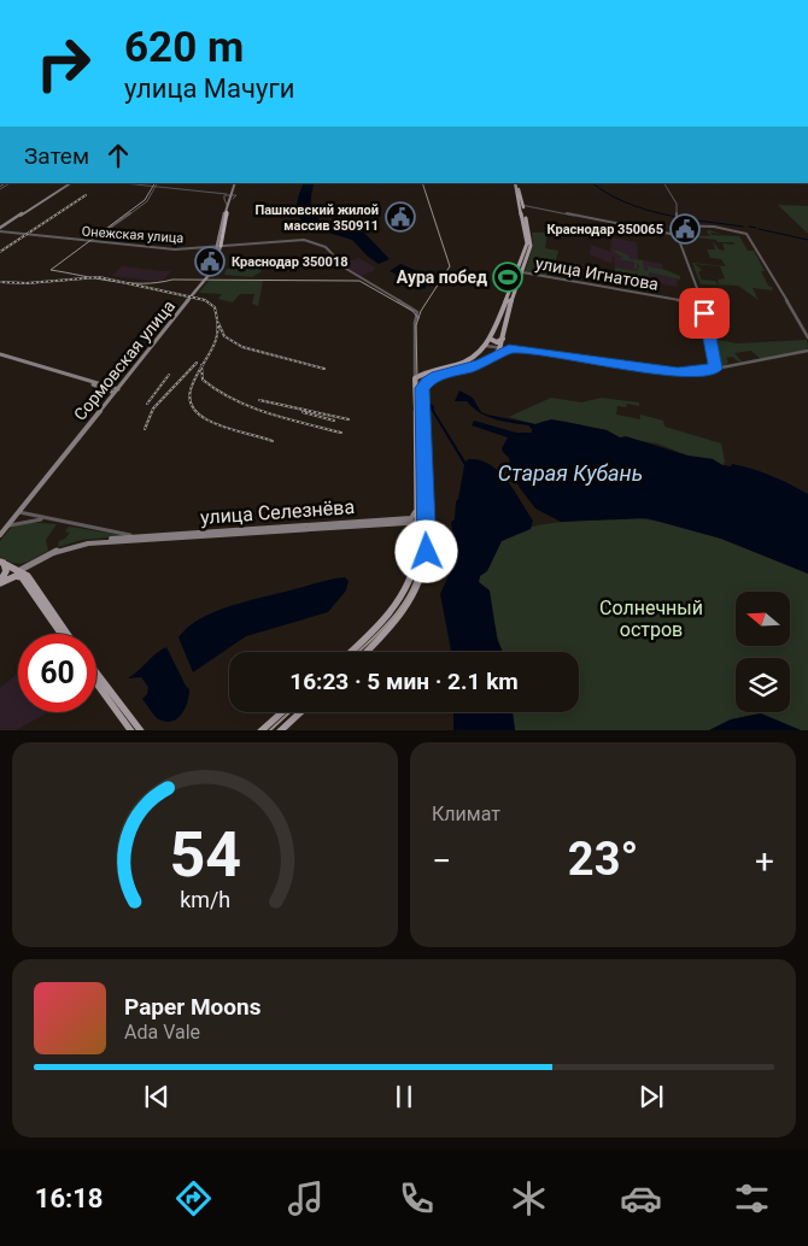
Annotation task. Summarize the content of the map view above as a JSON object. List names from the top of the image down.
{
  "streets": {
    "highway": ["Сормовская улица"],
    "main road": ["улица Селезнёва"],
    "street": ["Онежская улица", "улица Игнатова"]
  },
  "crossings": [
    ["Онежская улица", "Сормовская улица"],
    ["Сормовская улица", "улица Селезнёва"]
  ],
  "water": ["Старая Кубань"],
  "parks": ["Солнечный остров"],
  "places": {
    "public building": ["Пашковский жилой массив 350911", "Краснодар 350065", "Краснодар 350018"],
    "sports": ["Аура побед"]
  },
  "north": "left",
  "page": {
    "turn": ["620 m", "улица Мачуги"],
    "then": "Затем",
    "limit": "60",
    "trip": "16:23 · 5 мин · 2.1 km",
    "tile": "Климат",
    "heat": ["−", "23°", "+"],
    "song": ["Paper Moons", "Ada Vale"],
    "tabs": "16:18",
    "gauge": ["54", "km/h"]
  }
}
